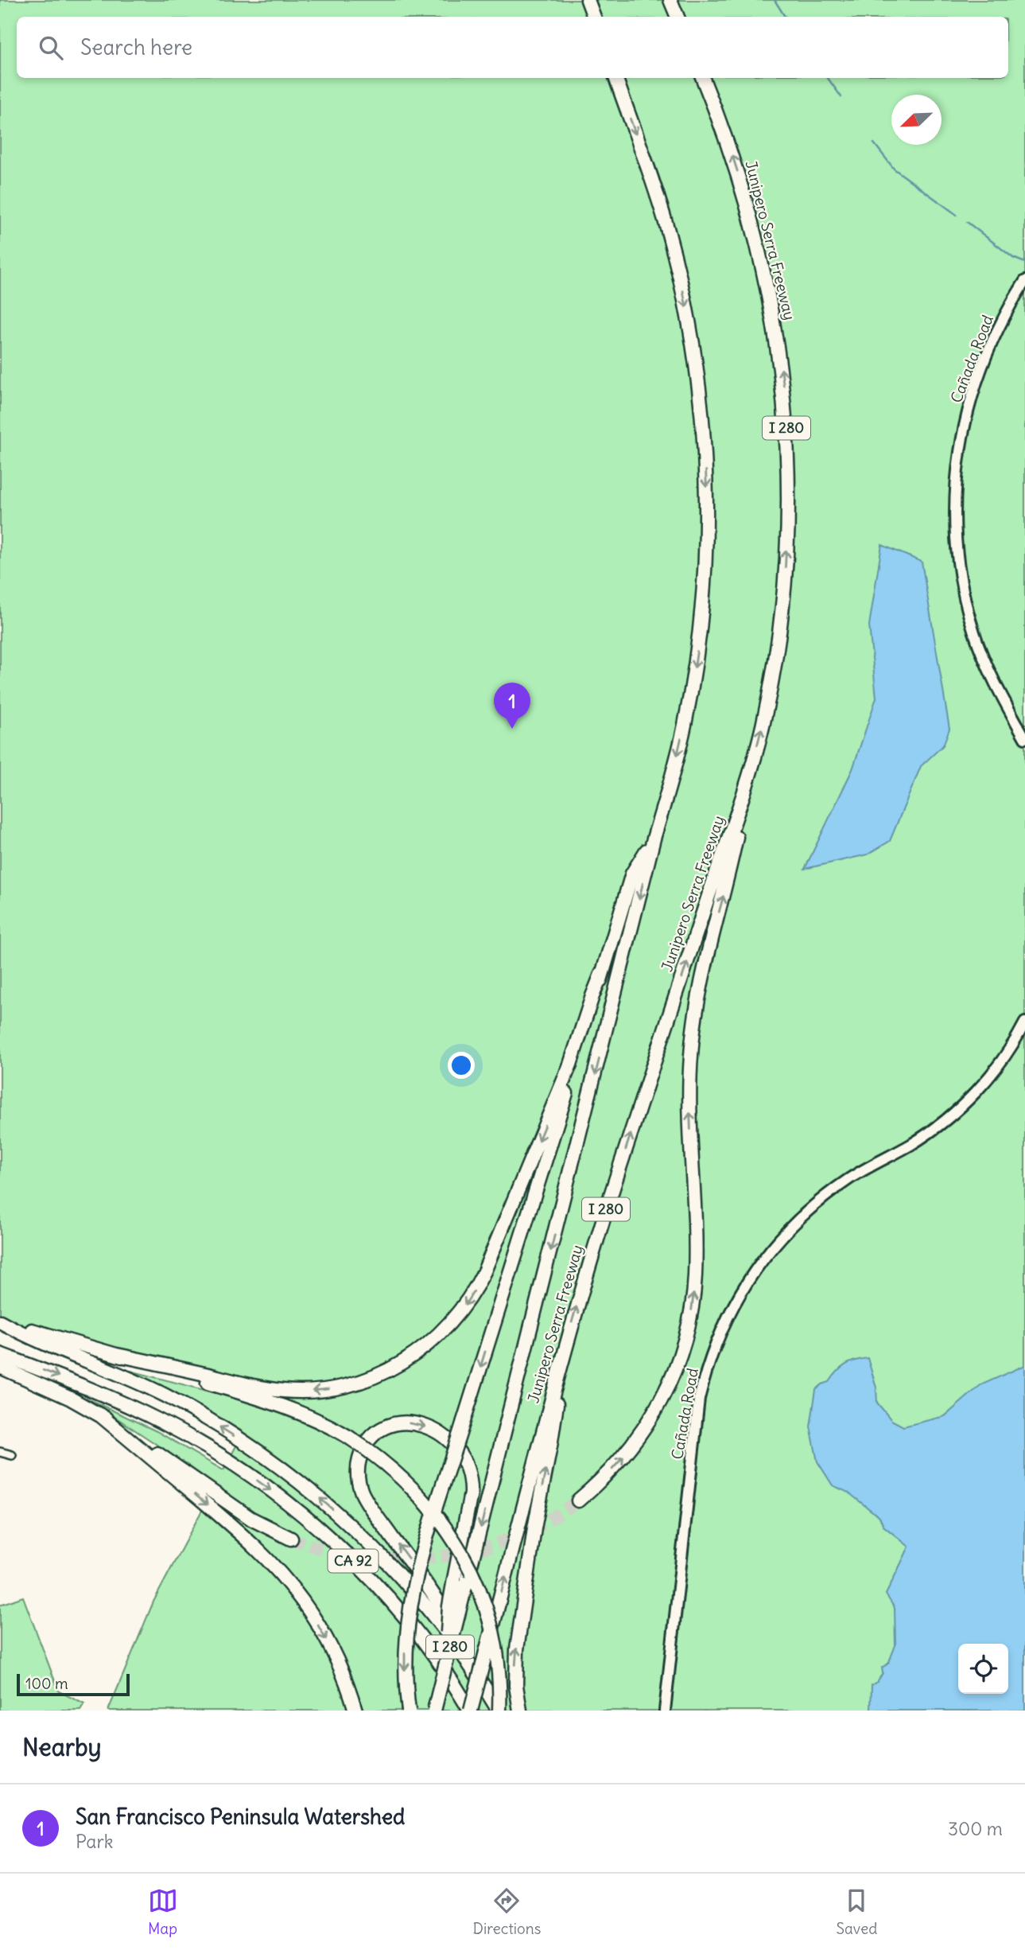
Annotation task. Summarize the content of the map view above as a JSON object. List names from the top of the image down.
{
  "streets": {
    "highway": ["Junipero Serra Freeway", "I 280", "CA 92"],
    "main road": ["Cañada Road"]
  },
  "crossings": [
    ["Junipero Serra Freeway", "CA 92"]
  ],
  "scale_bar": "100 m",
  "north": "bottom left",
  "page": {
    "search": "Search here",
    "pins": "1",
    "scale": "100 m",
    "heading": "Nearby",
    "list": [
      {
        "mark": "1",
        "name": "San Francisco Peninsula Watershed",
        "note": "Park",
        "value": "300 m"
      }
    ],
    "nav": ["Map", "Directions", "Saved"]
  }
}
